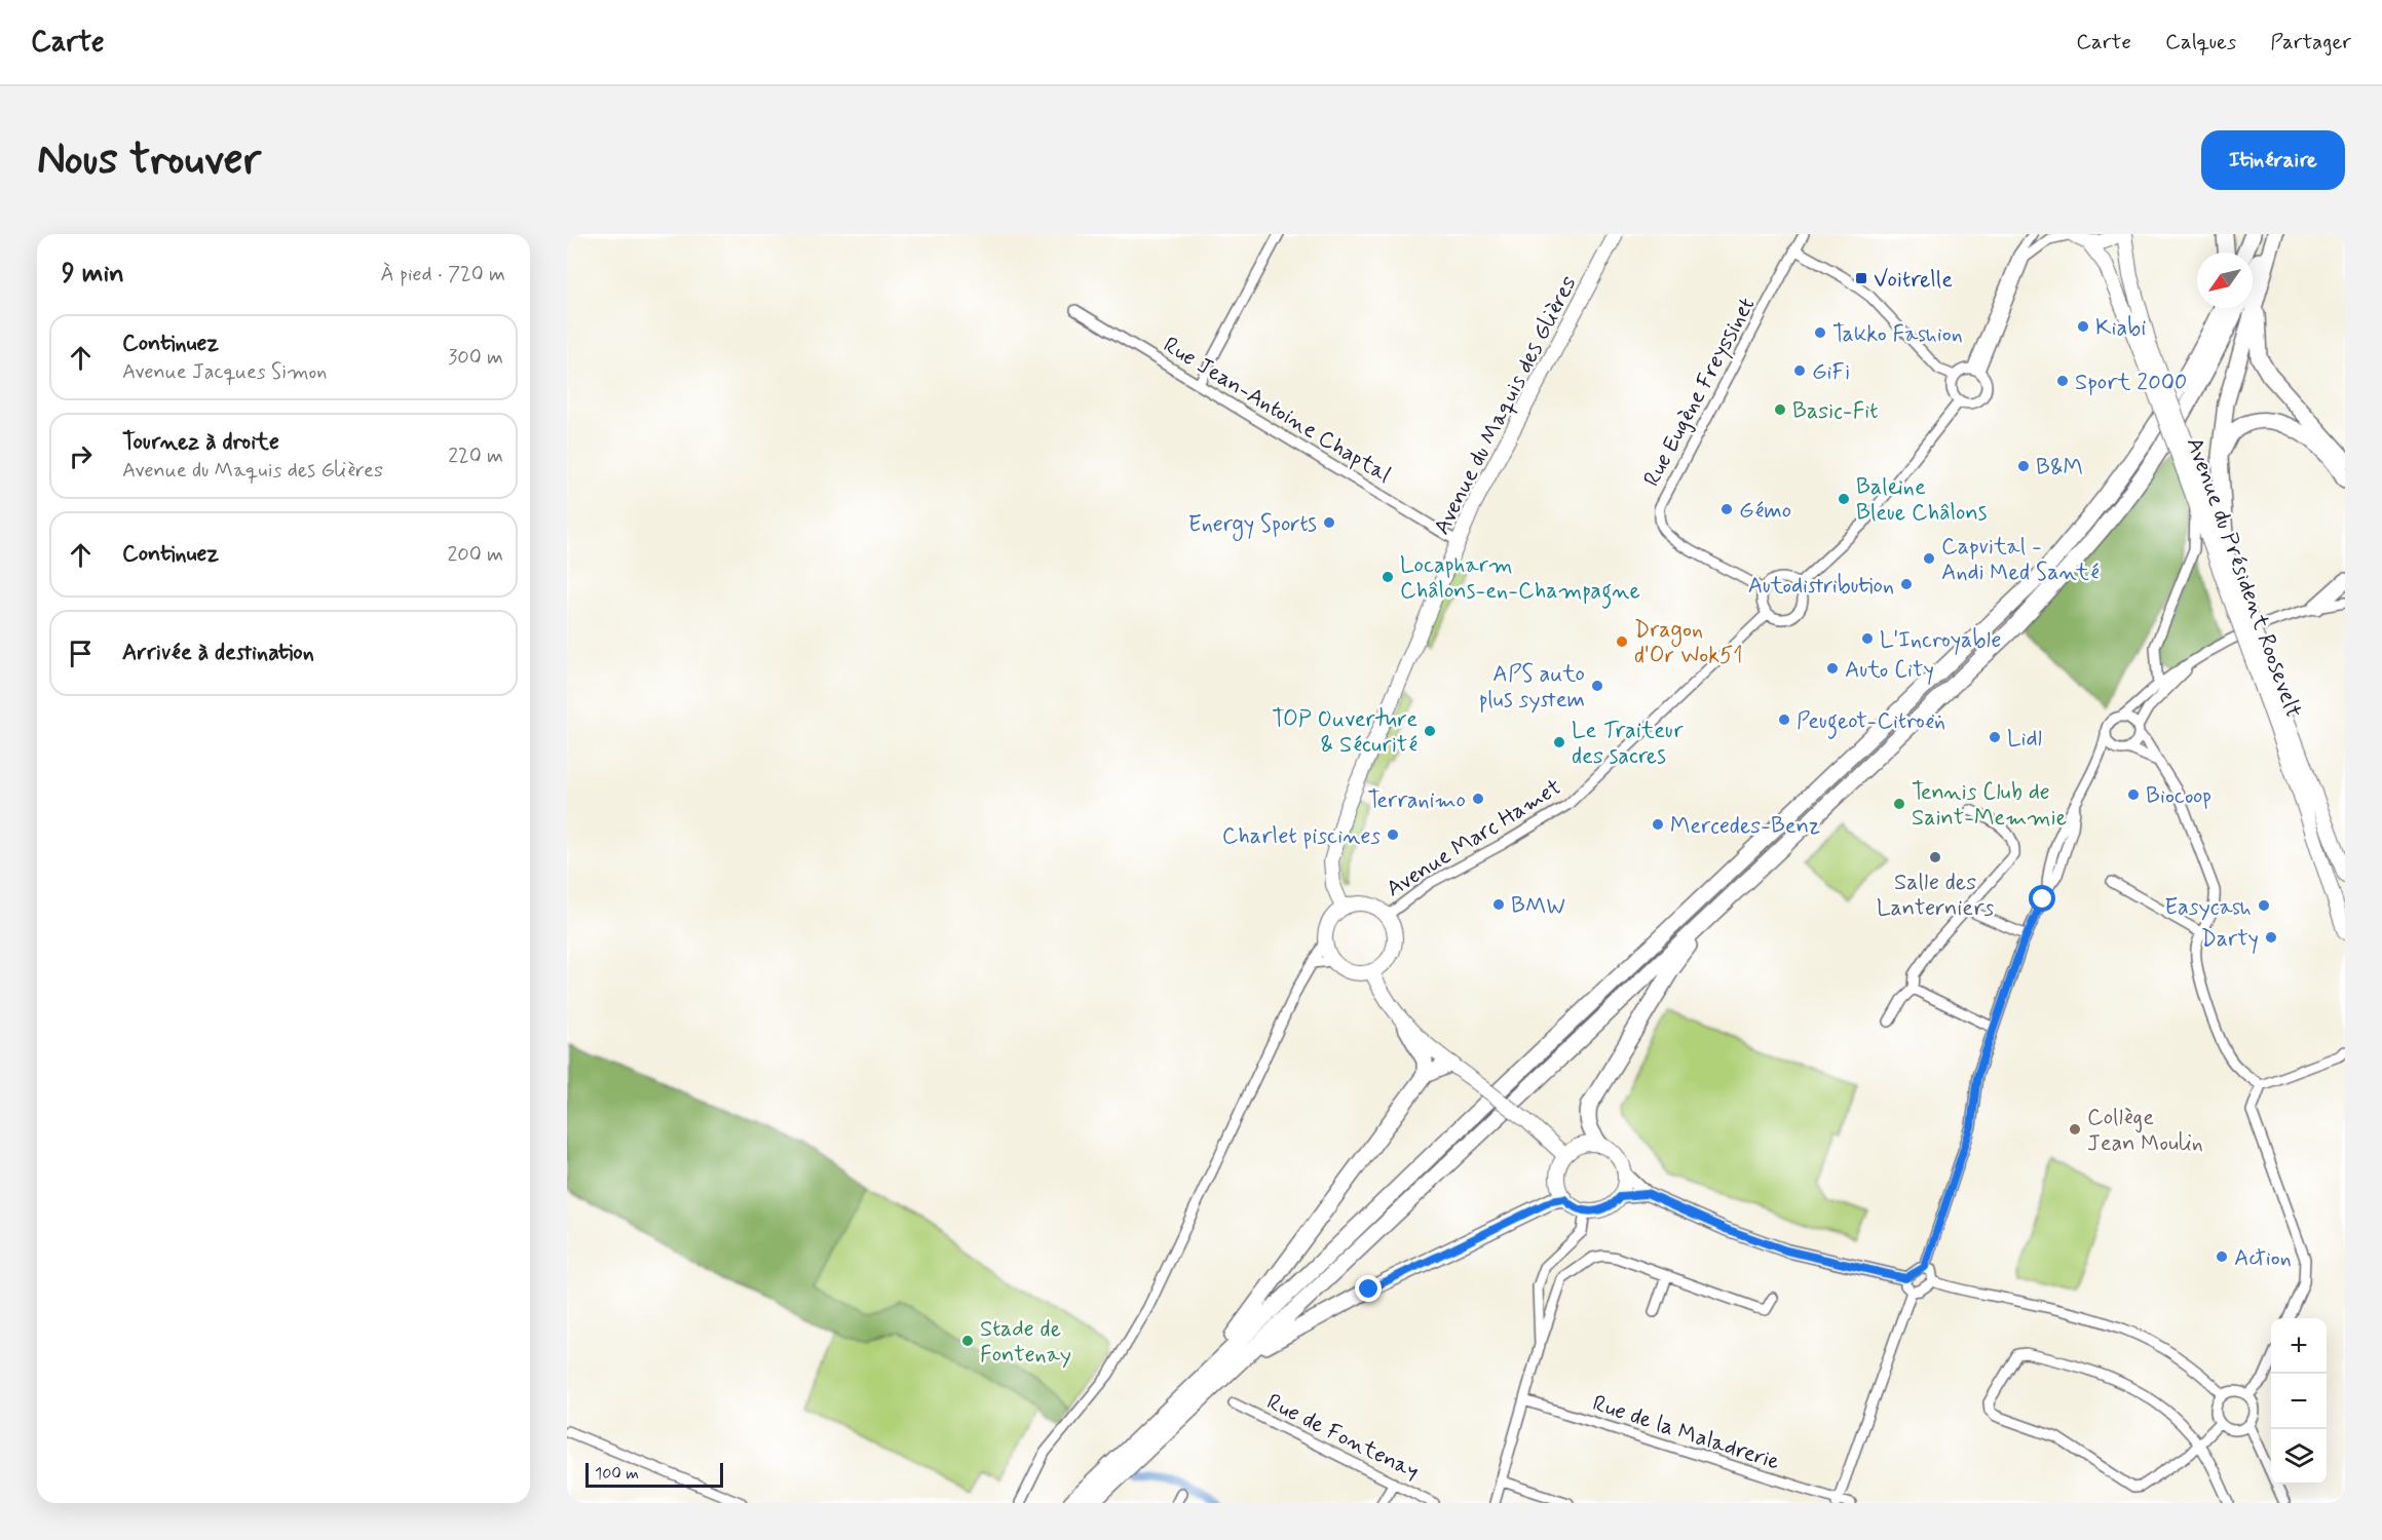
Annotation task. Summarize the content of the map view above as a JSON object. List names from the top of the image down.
{
  "streets": {
    "main road": ["Avenue du Maquis des Glières", "Avenue du Président Roosevelt"],
    "street": [
      "Rue Eugène Freyssinet",
      "Rue Jean-Antoine Chaptal",
      "Avenue Marc Hamet",
      "Rue de la Maladrerie",
      "Rue de Fontenay"
    ]
  },
  "crossings": [
    ["Rue Eugène Freyssinet", "Avenue Marc Hamet"],
    ["Avenue du Maquis des Glières", "Rue Jean-Antoine Chaptal"],
    ["Avenue du Maquis des Glières", "Avenue Marc Hamet"]
  ],
  "places": {
    "transit": ["Voitrelle"],
    "other": [
      "Kiabi",
      "Takko Fashion",
      "GiFi",
      "Sport 2000",
      "Basic-Fit",
      "B&M",
      "Baleine Bleue Châlons",
      "Gémo",
      "Energy Sports",
      "Capvital - Andi Med Santé",
      "Locapharm Châlons-en-Champagne",
      "Autodistribution",
      "L'Incroyable",
      "Dragon d'Or Wok51",
      "Auto City",
      "APS auto plus system",
      "Peugeot-Citroën",
      "TOP Ouverture & Sécurité",
      "Lidl",
      "Le Traiteur des sacres",
      "Biocoop",
      "Terranimo",
      "Tennis Club de Saint-Memmie",
      "Mercedes-Benz",
      "Charlet piscines",
      "Salle des Lanterniers",
      "BMW",
      "Easycash",
      "Darty",
      "Collège Jean Moulin",
      "Action",
      "Stade de Fontenay"
    ]
  },
  "scale_bar": "100 m",
  "north": "bottom left",
  "page": {
    "header": "Carte",
    "nav": ["Carte", "Calques", "Partager"],
    "buttons": "Itinéraire",
    "title": "Nous trouver",
    "heading": ["9 min", "À pied · 720 m"],
    "list": [
      ["Continuez", "Avenue Jacques Simon", "300 m"],
      ["Tournez à droite", "Avenue du Maquis des Glières", "220 m"],
      ["Continuez", "200 m"],
      "Arrivée à destination"
    ],
    "map_buttons": ["+", "−"],
    "scale": "100 m"
  }
}
